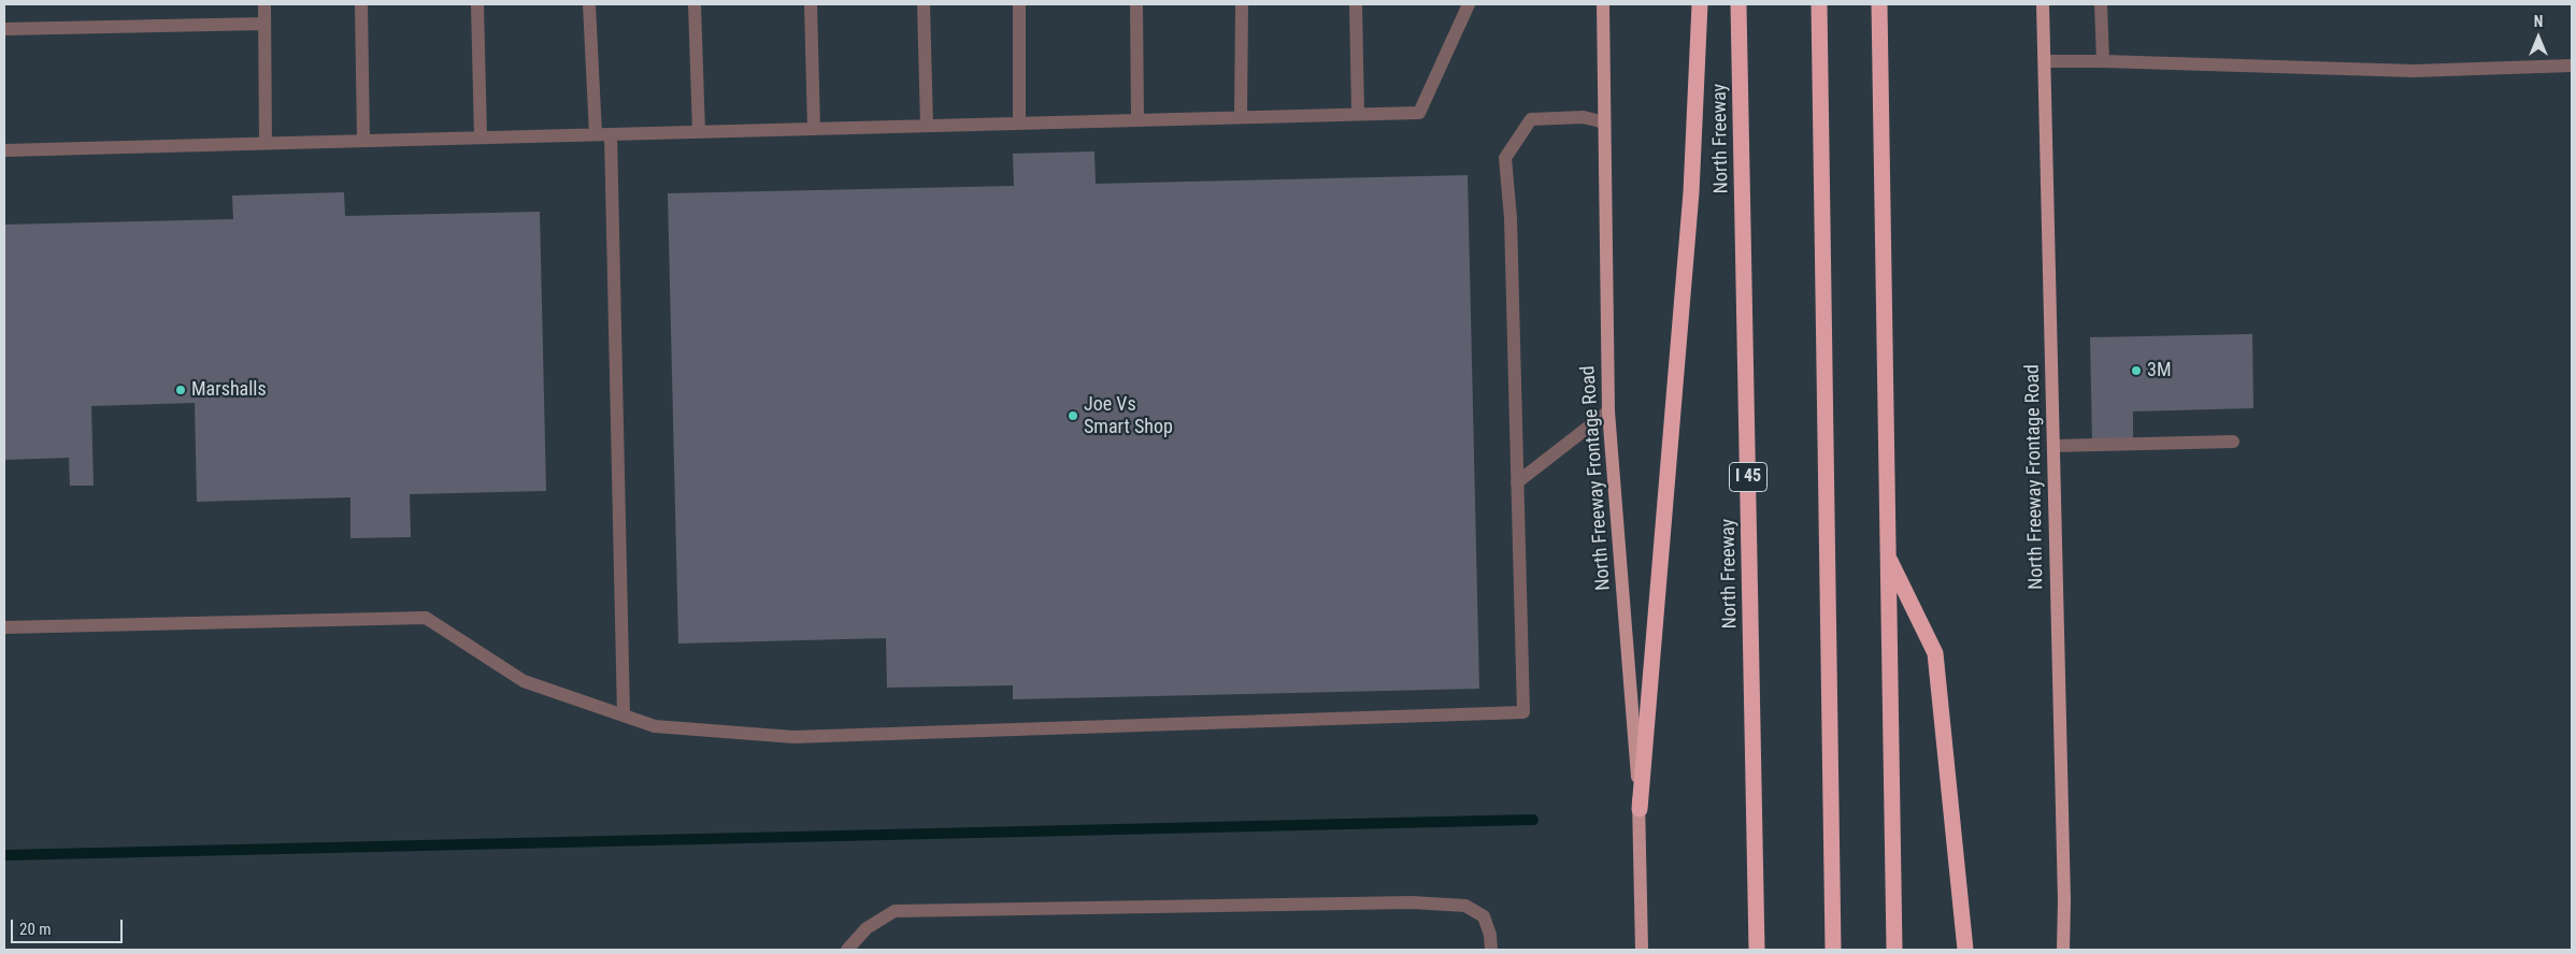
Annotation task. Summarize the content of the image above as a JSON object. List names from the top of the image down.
{
  "streets": {
    "highway": ["North Freeway", "I 45"],
    "main road": ["North Freeway Frontage Road"]
  },
  "places": ["3M", "Marshalls", "Joe Vs Smart Shop"],
  "scale_bar": "20 m",
  "north": "top"
}
